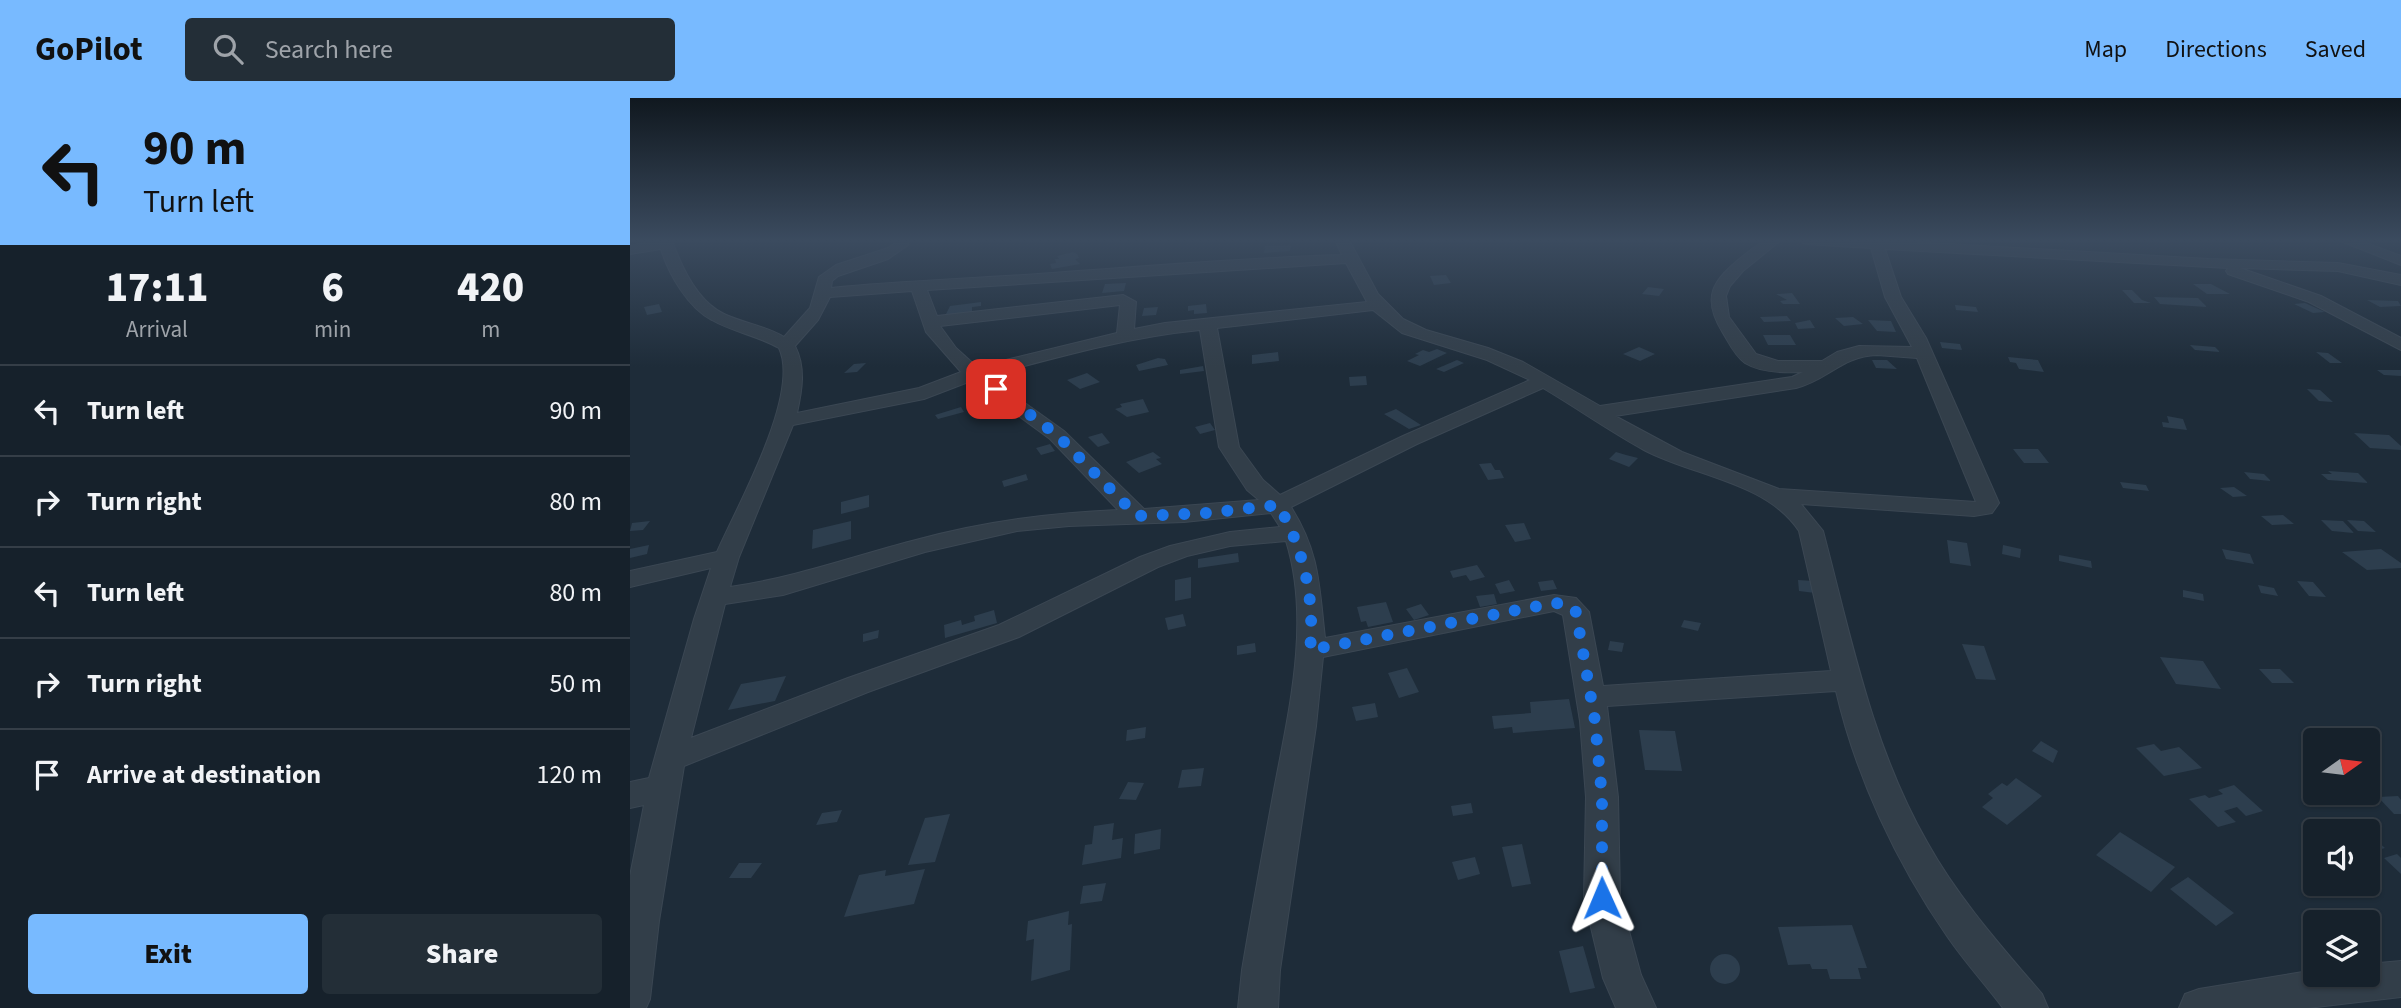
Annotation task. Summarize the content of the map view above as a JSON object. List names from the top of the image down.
{
  "north": "right",
  "page": {
    "header": "GoPilot",
    "search": "Search here",
    "nav": ["Map", "Directions", "Saved"],
    "turn": ["90 m", "Turn left"],
    "eta": [
      "17:11",
      "Arrival",
      "6",
      "min",
      "420",
      "m"
    ],
    "list": [
      {
        "name": "Turn left",
        "value": "90 m"
      },
      {
        "name": "Turn right",
        "value": "80 m"
      },
      {
        "name": "Turn left",
        "value": "80 m"
      },
      {
        "name": "Turn right",
        "value": "50 m"
      },
      {
        "name": "Arrive at destination",
        "value": "120 m"
      }
    ],
    "buttons": ["Exit", "Share"]
  }
}
